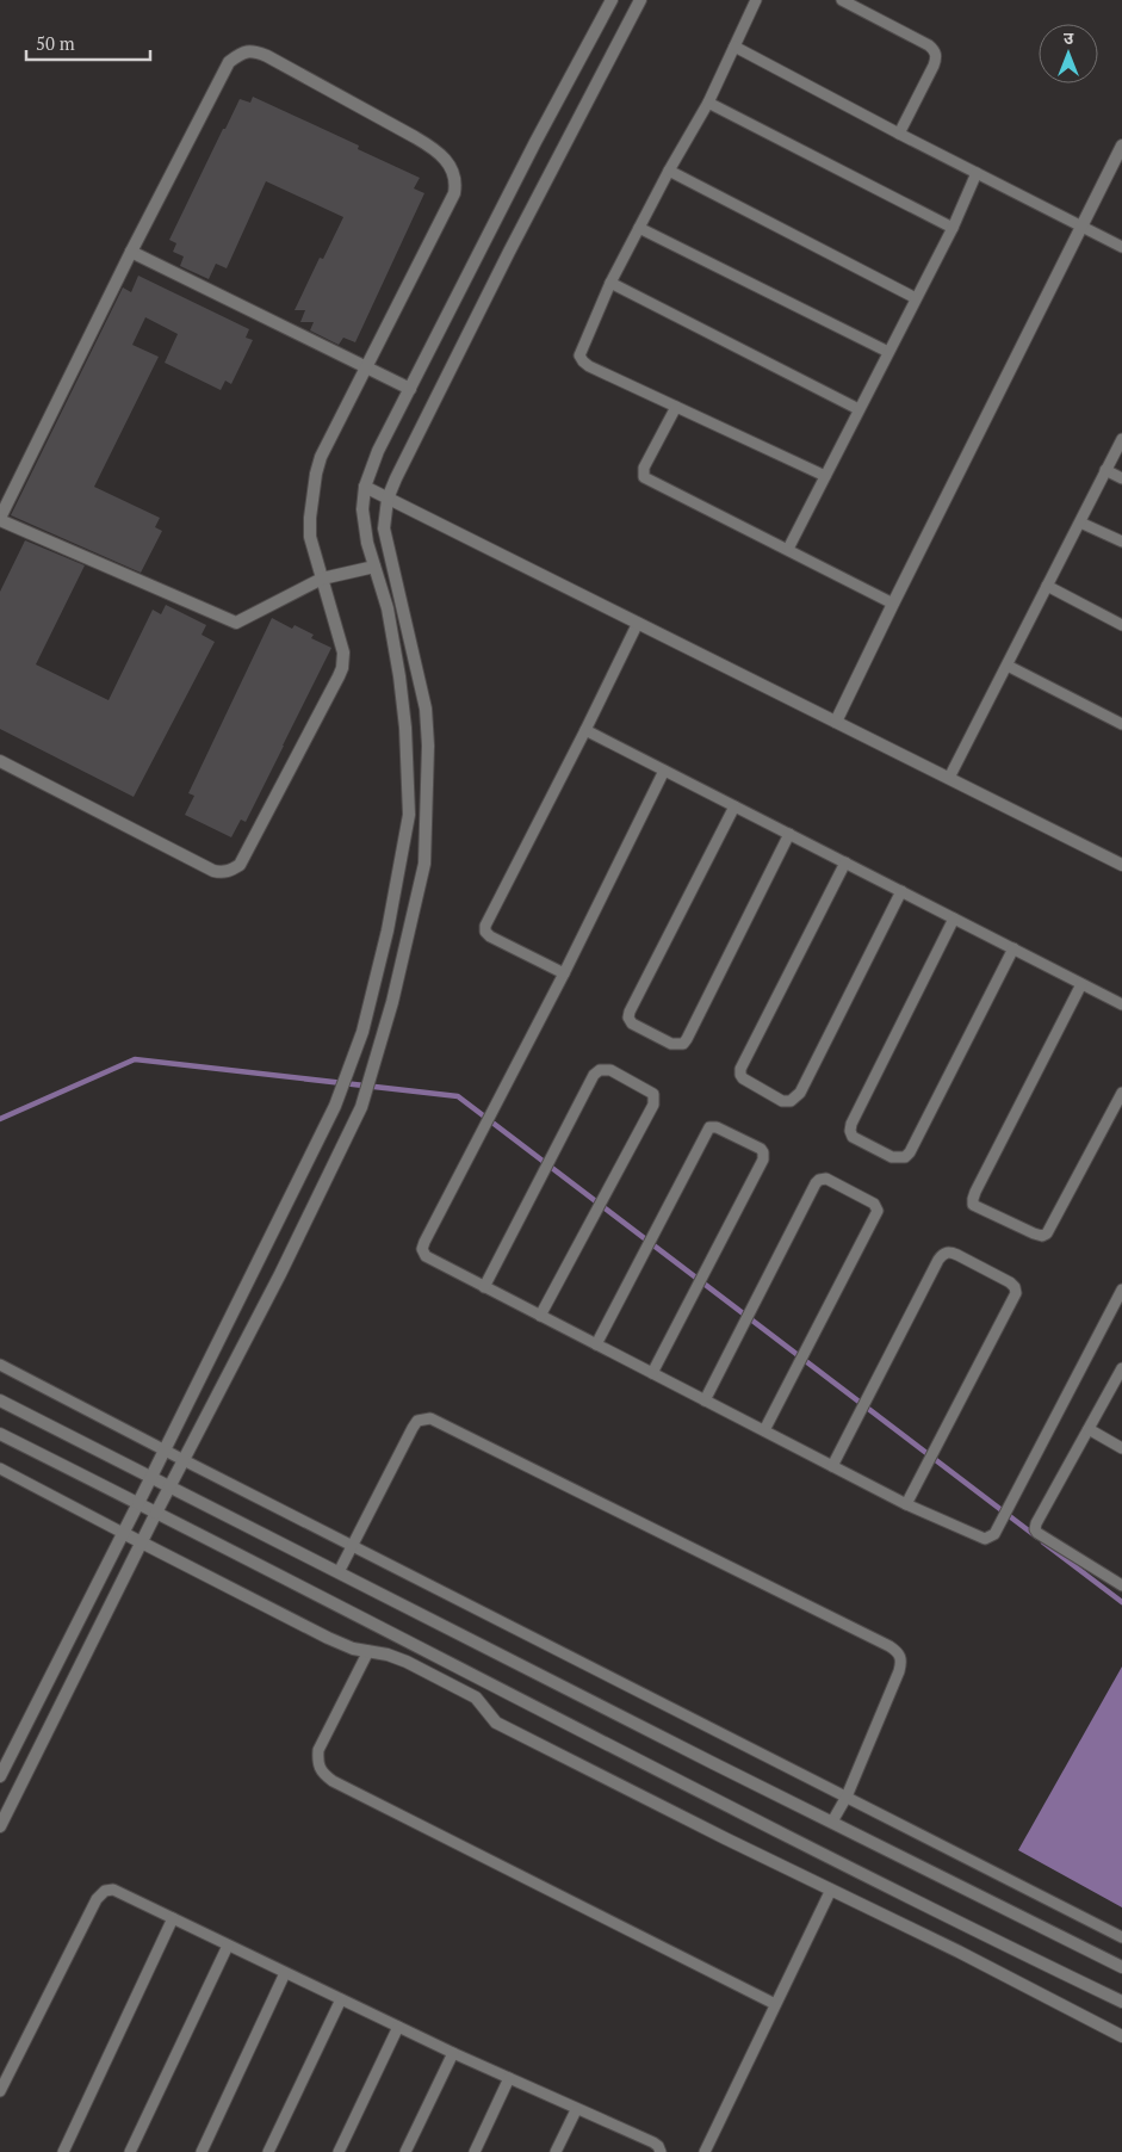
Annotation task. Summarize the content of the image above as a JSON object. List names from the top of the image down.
{
  "scale_bar": "50 m",
  "north": "top"
}
